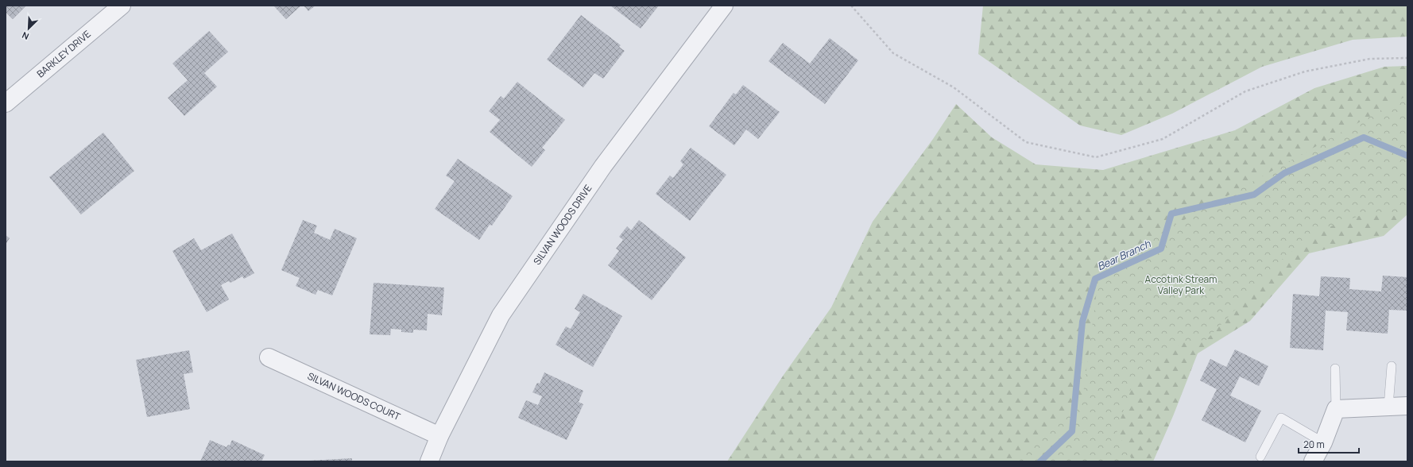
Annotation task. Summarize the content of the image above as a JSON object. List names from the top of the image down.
{
  "streets": {
    "street": ["BARKLEY DRIVE", "SILVAN WOODS DRIVE", "SILVAN WOODS COURT"]
  },
  "crossings": [
    ["SILVAN WOODS DRIVE", "SILVAN WOODS COURT"]
  ],
  "water": ["Bear Branch"],
  "parks": ["Accotink Stream Valley Park"],
  "scale_bar": "20 m",
  "north": "bottom left"
}
